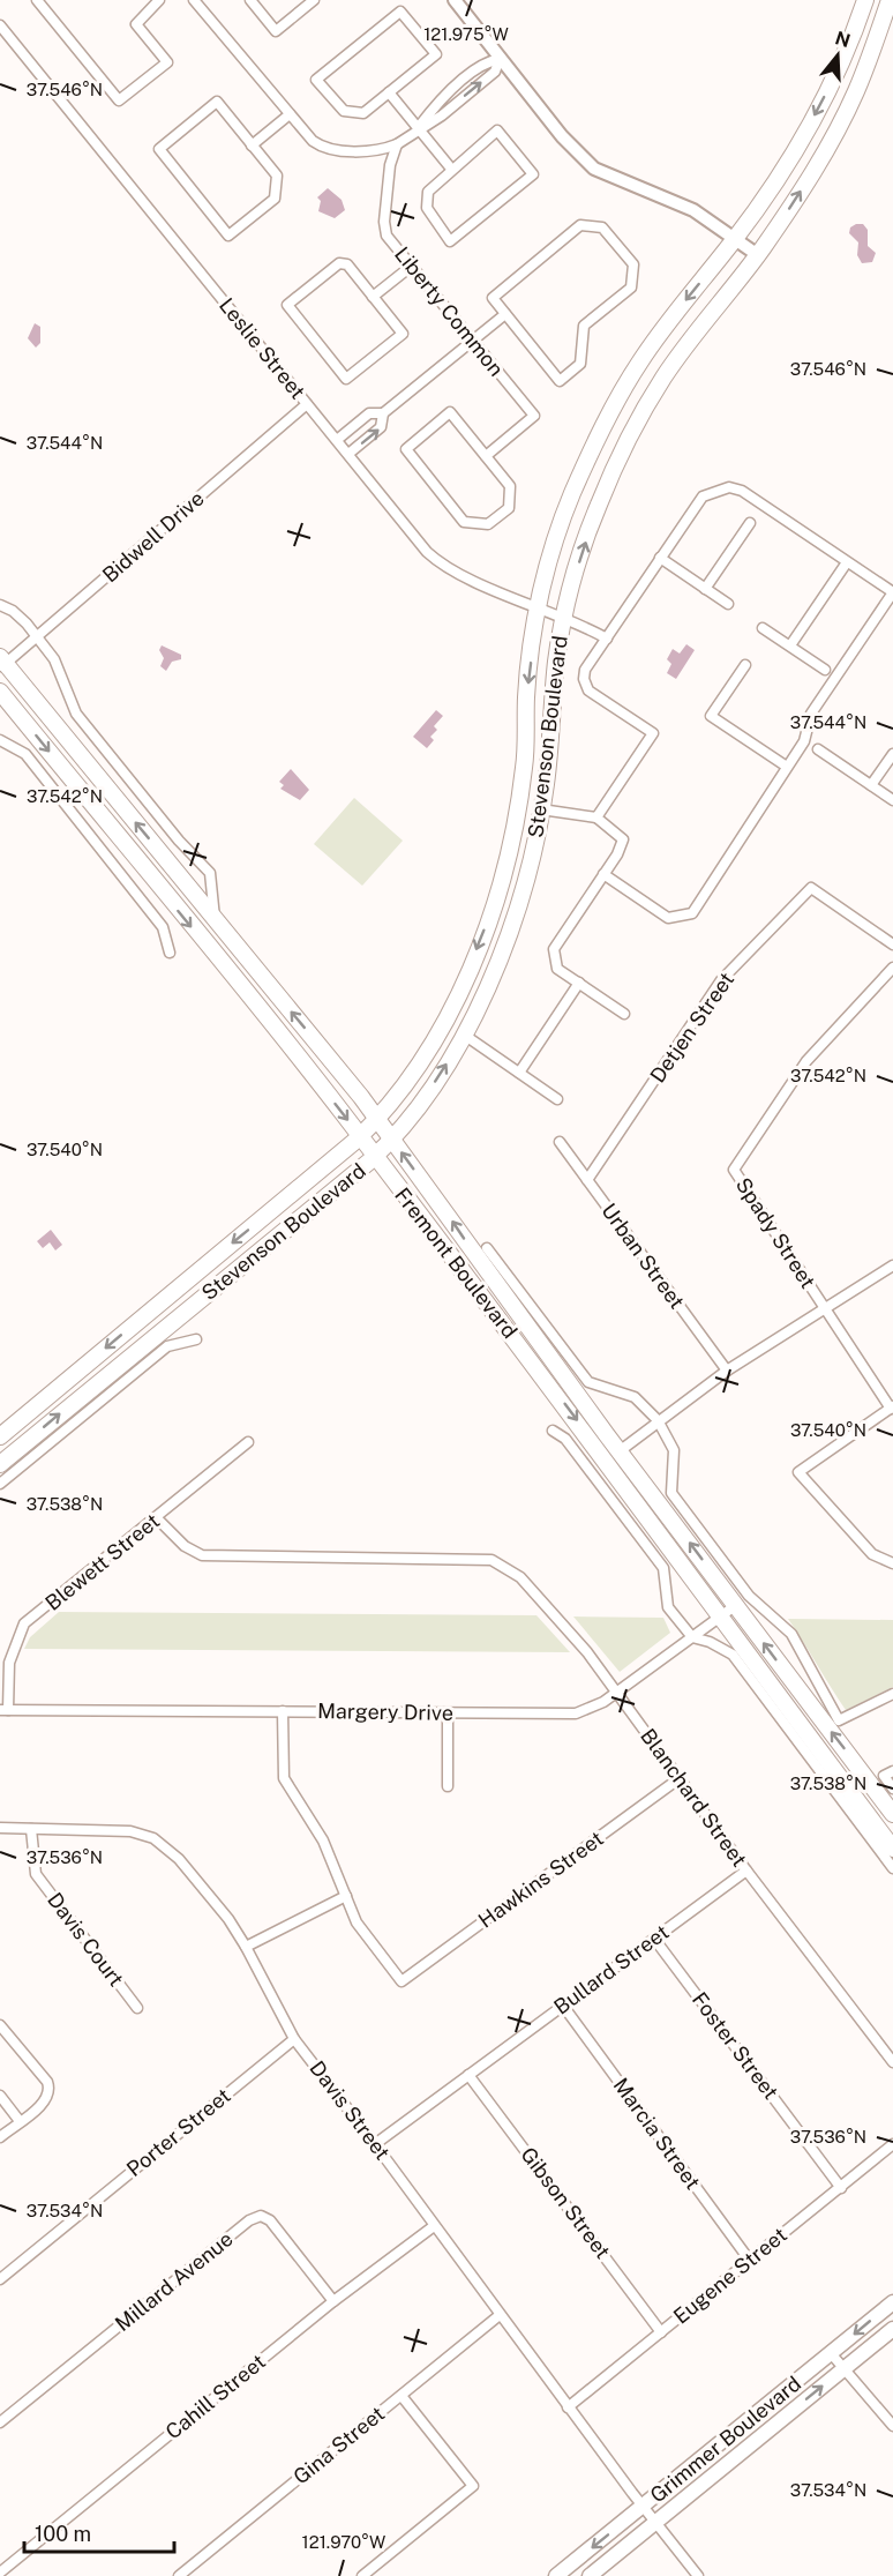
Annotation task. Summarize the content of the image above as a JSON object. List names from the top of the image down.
{
  "streets": {
    "main road": ["Stevenson Boulevard", "Fremont Boulevard", "Grimmer Boulevard"],
    "street": [
      "Liberty Common",
      "Leslie Street",
      "Bidwell Drive",
      "Detjen Street",
      "Spady Street",
      "Urban Street",
      "Blewett Street",
      "Margery Drive",
      "Blanchard Street",
      "Hawkins Street",
      "Davis Court",
      "Bullard Street",
      "Foster Street",
      "Davis Street",
      "Porter Street",
      "Marcia Street",
      "Gibson Street",
      "Eugene Street",
      "Millard Avenue",
      "Cahill Street",
      "Gina Street"
    ]
  },
  "crossings": [
    ["Leslie Street", "Bidwell Drive"],
    ["Leslie Street", "Stevenson Boulevard"],
    ["Bidwell Drive", "Fremont Boulevard"],
    ["Stevenson Boulevard", "Fremont Boulevard"],
    ["Detjen Street", "Urban Street"],
    ["Fremont Boulevard", "Margery Drive"],
    ["Blewett Street", "Margery Drive"],
    ["Blewett Street", "Blanchard Street"],
    ["Margery Drive", "Blanchard Street"],
    ["Blanchard Street", "Hawkins Street"],
    ["Blanchard Street", "Bullard Street"],
    ["Davis Court", "Davis Street"],
    ["Bullard Street", "Foster Street"],
    ["Bullard Street", "Davis Street"],
    ["Bullard Street", "Marcia Street"],
    ["Bullard Street", "Gibson Street"],
    ["Foster Street", "Eugene Street"],
    ["Davis Street", "Porter Street"],
    ["Davis Street", "Eugene Street"],
    ["Davis Street", "Cahill Street"],
    ["Davis Street", "Grimmer Boulevard"],
    ["Davis Street", "Gina Street"],
    ["Marcia Street", "Eugene Street"],
    ["Gibson Street", "Eugene Street"],
    ["Millard Avenue", "Cahill Street"]
  ],
  "scale_bar": "100 m",
  "north": "top",
  "coordinates": [
    "121.975°W",
    "37.546°N",
    "37.544°N",
    "37.542°N",
    "37.540°N",
    "37.538°N",
    "37.536°N",
    "37.534°N",
    "121.970°W"
  ]
}
